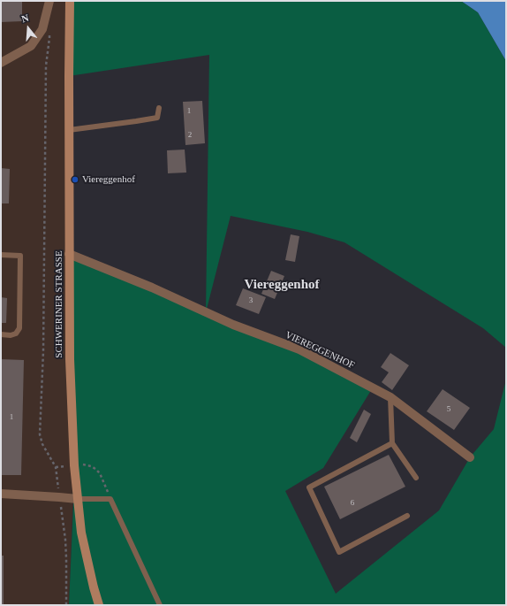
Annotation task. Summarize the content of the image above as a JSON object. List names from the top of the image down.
{
  "streets": {
    "main road": ["SCHWERINER STRASSE"],
    "street": ["VIEREGGENHOF"]
  },
  "crossings": [
    ["SCHWERINER STRASSE", "VIEREGGENHOF"]
  ],
  "districts": ["Viereggenhof"],
  "places": ["Viereggenhof"],
  "house_numbers": [
    "1",
    "2",
    "3",
    "5",
    "1",
    "6"
  ],
  "north": "top"
}
